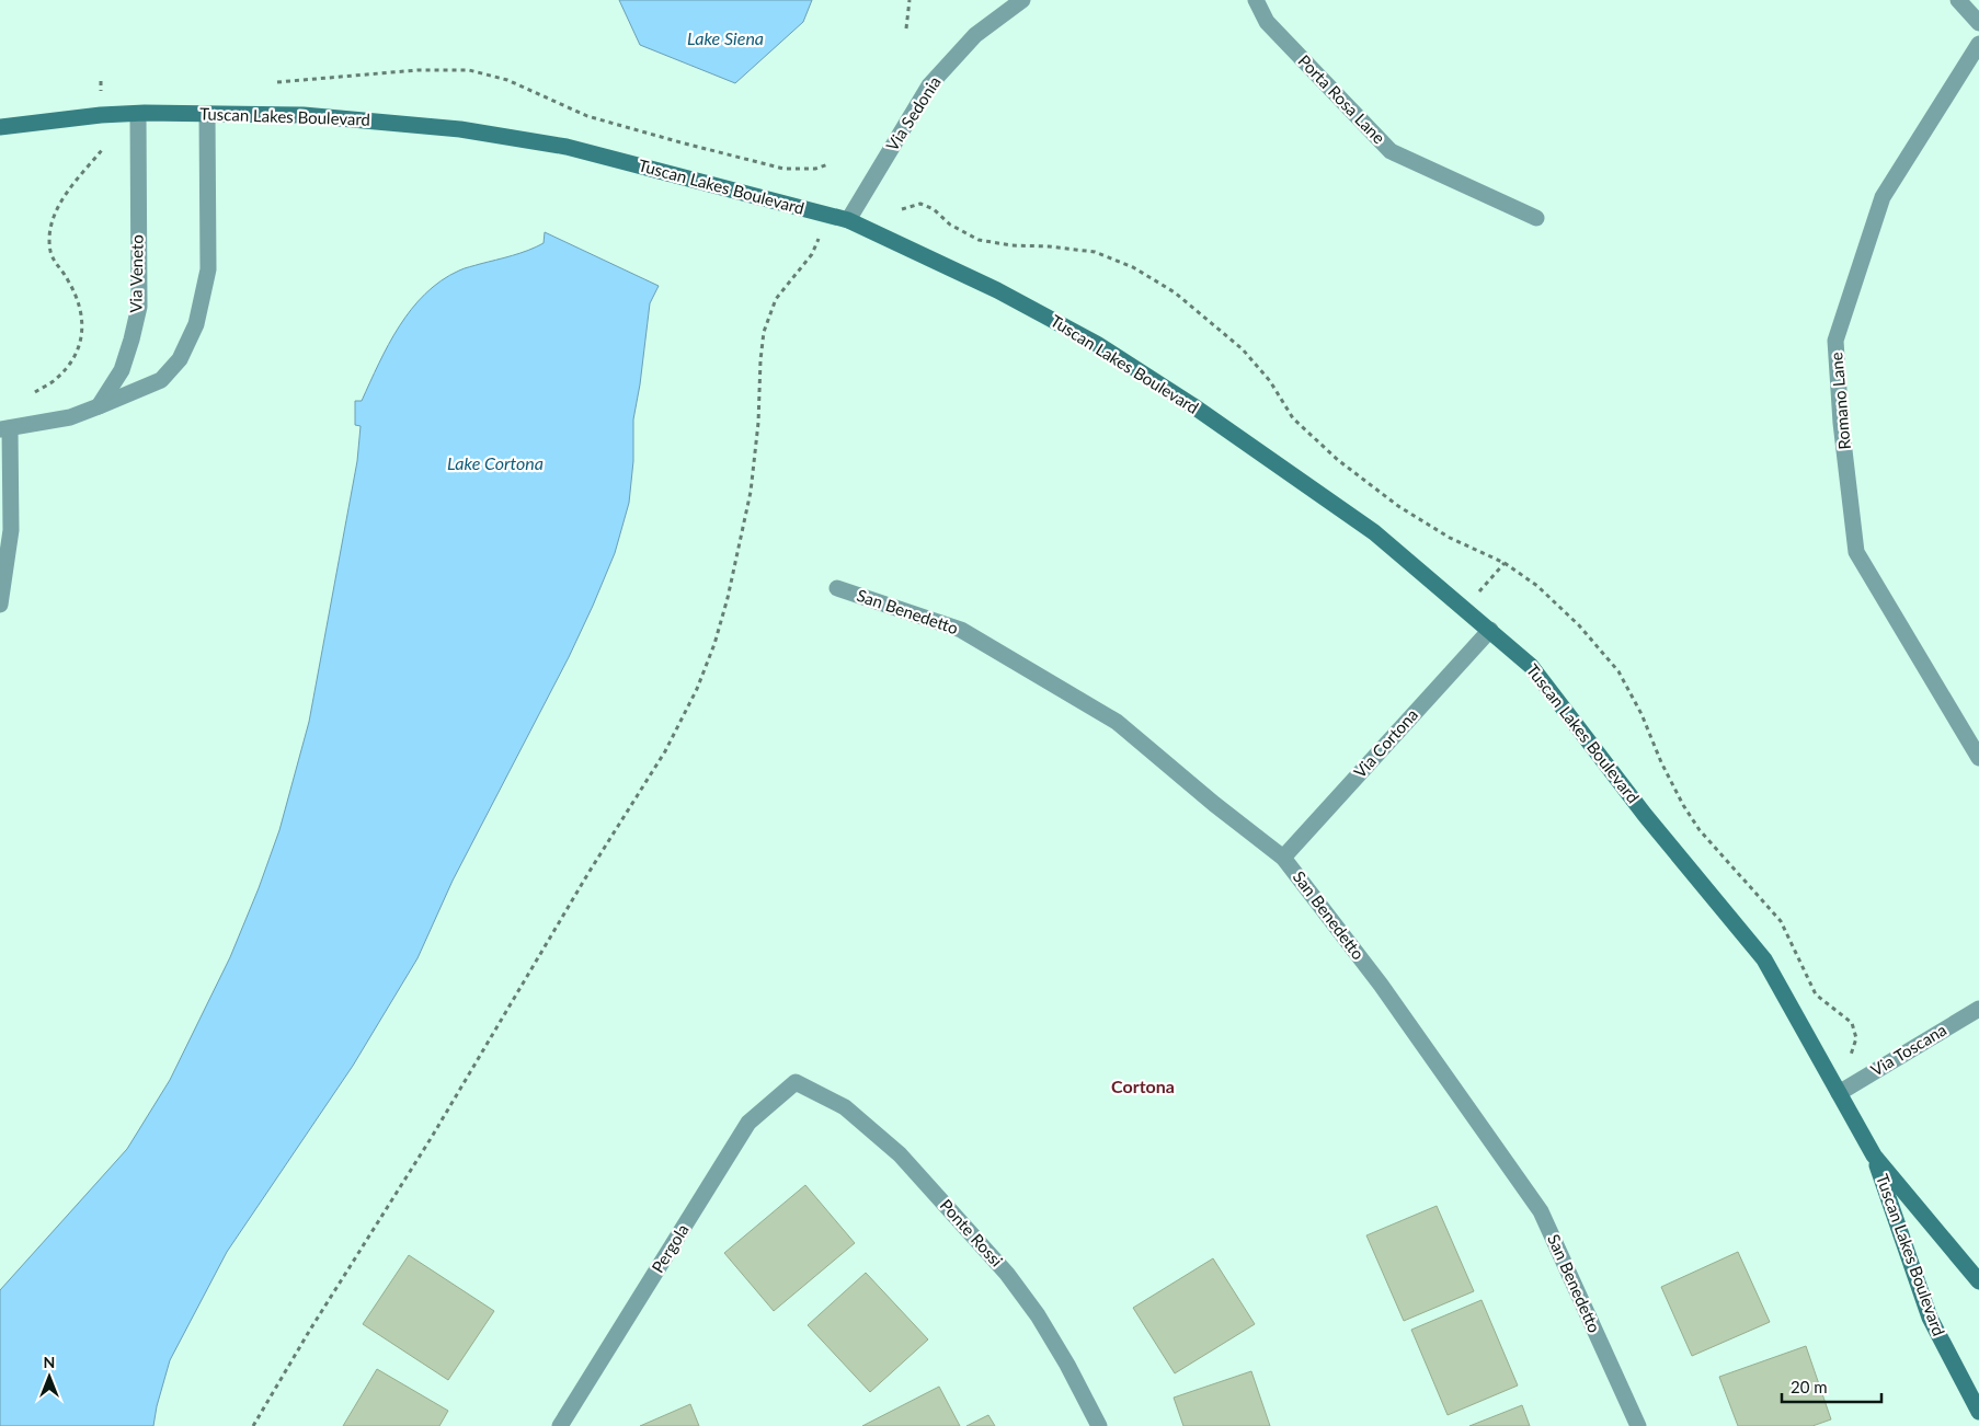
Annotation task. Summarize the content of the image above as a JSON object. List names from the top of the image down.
{
  "streets": {
    "street": [
      "Porta Rosa Lane",
      "Via Sedonia",
      "Tuscan Lakes Boulevard",
      "Via Veneto",
      "Romano Lane",
      "San Benedetto",
      "Via Cortona",
      "Via Toscana",
      "Ponte Rossi",
      "Pergola"
    ]
  },
  "crossings": [
    ["Via Sedonia", "Tuscan Lakes Boulevard"],
    ["Tuscan Lakes Boulevard", "Via Veneto"],
    ["Tuscan Lakes Boulevard", "Via Cortona"],
    ["Tuscan Lakes Boulevard", "Via Toscana"],
    ["San Benedetto", "Via Cortona"],
    ["Ponte Rossi", "Pergola"]
  ],
  "districts": ["Cortona"],
  "water": ["Lake Siena", "Lake Cortona"],
  "scale_bar": "20 m",
  "north": "top"
}
